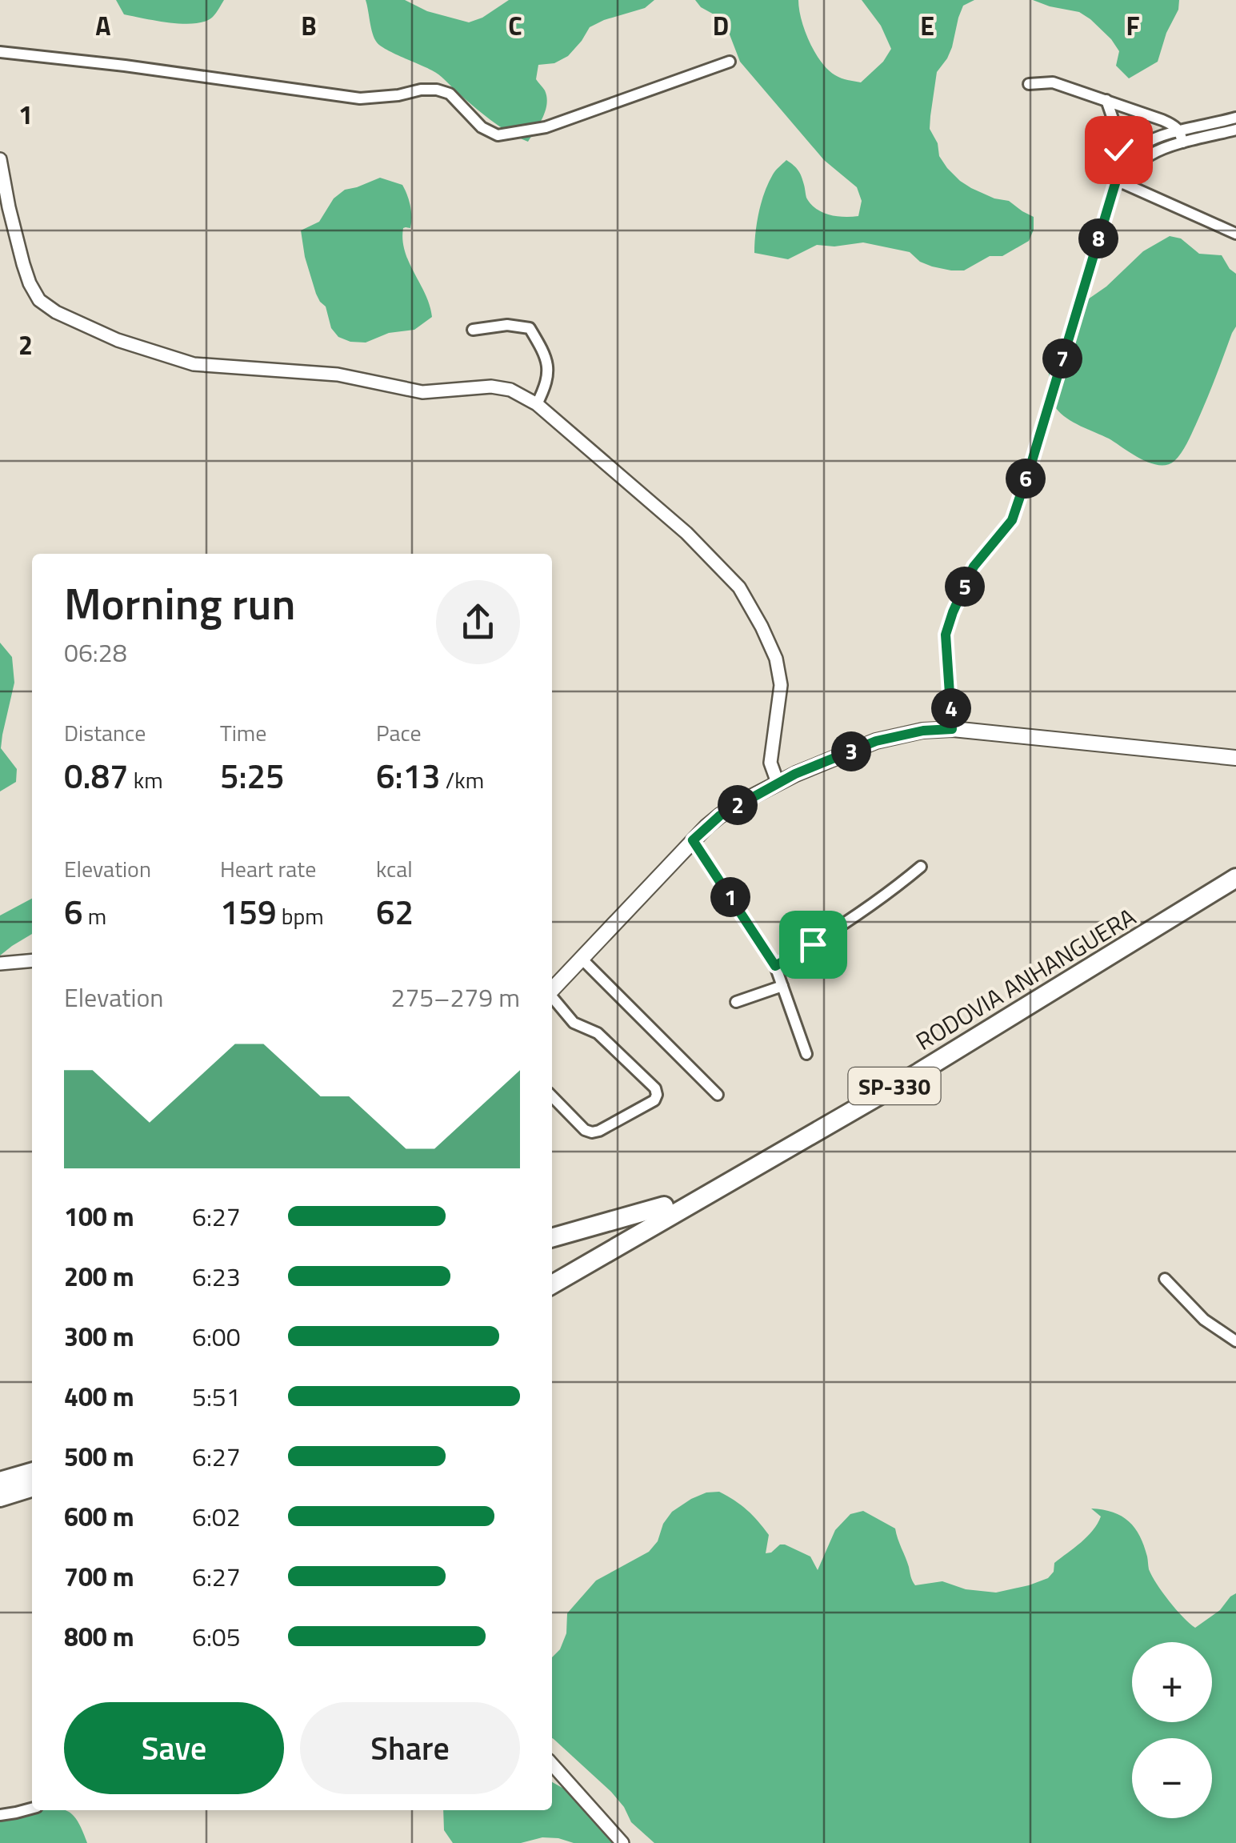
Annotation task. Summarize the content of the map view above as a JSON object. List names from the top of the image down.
{
  "streets": {
    "highway": ["RODOVIA ANHANGUERA", "SP-330"]
  },
  "page": {
    "pins": [
      "8",
      "7",
      "6",
      "5",
      "4",
      "3",
      "2",
      "1"
    ],
    "heading": ["Morning run", "06:28"],
    "stats": [
      ["Distance", "0.87 km"],
      ["Time", "5:25"],
      ["Pace", "6:13 /km"],
      ["Elevation", "6 m"],
      ["Heart rate", "159 bpm"],
      ["kcal", "62"]
    ],
    "chart": ["Elevation", "275–279 m"],
    "list": [
      {
        "name": "100 m",
        "note": "6:27"
      },
      {
        "name": "200 m",
        "note": "6:23"
      },
      {
        "name": "300 m",
        "note": "6:00"
      },
      {
        "name": "400 m",
        "note": "5:51"
      },
      {
        "name": "500 m",
        "note": "6:27"
      },
      {
        "name": "600 m",
        "note": "6:02"
      },
      {
        "name": "700 m",
        "note": "6:27"
      },
      {
        "name": "800 m",
        "note": "6:05"
      }
    ],
    "map_buttons": ["+", "−"],
    "buttons": ["Save", "Share"]
  },
  "grid": {
    "columns": [
      "A",
      "B",
      "C",
      "D",
      "E",
      "F"
    ],
    "rows": ["1", "2"]
  }
}
